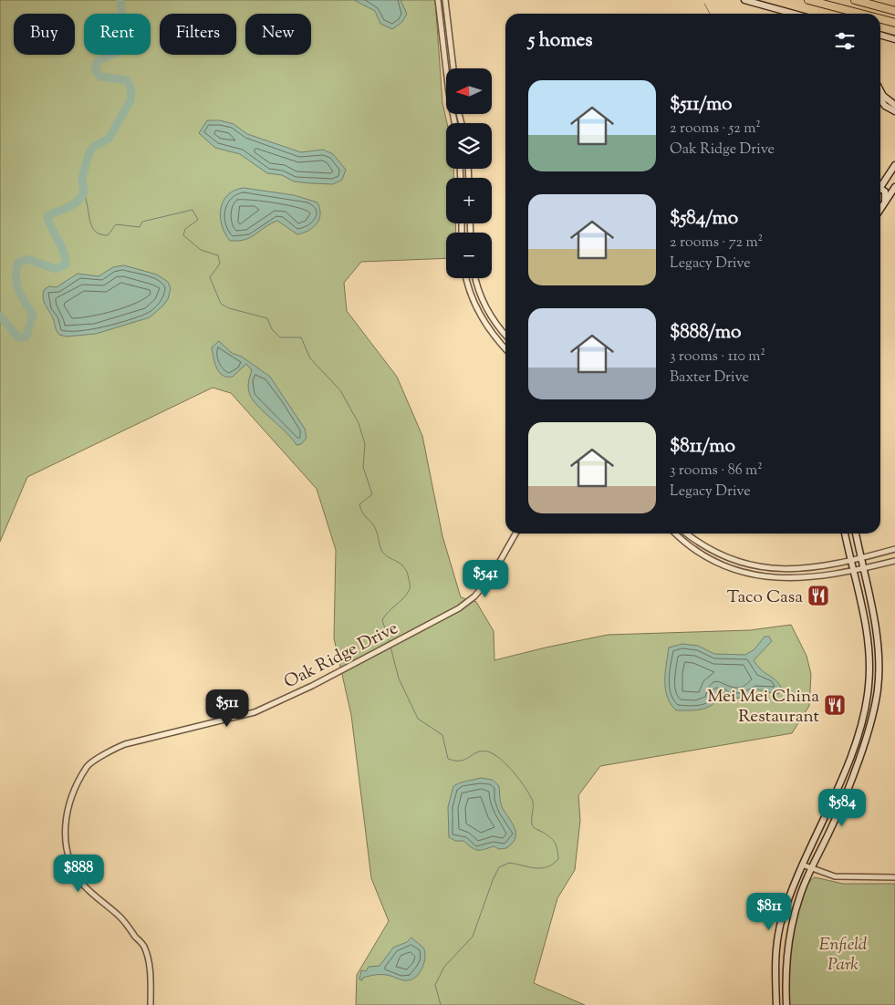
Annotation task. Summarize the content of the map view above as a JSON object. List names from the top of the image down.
{
  "streets": {
    "street": ["Oak Ridge Drive"]
  },
  "parks": ["Enfield Park"],
  "places": {
    "restaurant": ["Taco Casa", "Mei Mei China Restaurant"]
  },
  "north": "left",
  "page": {
    "chip": [
      "Buy",
      "Rent",
      "Filters",
      "New"
    ],
    "heading": "5 homes",
    "map_buttons": ["+", "−"],
    "list": [
      {
        "name": "$511/mo",
        "note": "2 rooms · 52 m² · Oak Ridge Drive"
      },
      {
        "name": "$584/mo",
        "note": "2 rooms · 72 m² · Legacy Drive"
      },
      {
        "name": "$888/mo",
        "note": "3 rooms · 110 m² · Baxter Drive"
      },
      {
        "name": "$811/mo",
        "note": "3 rooms · 86 m² · Legacy Drive"
      }
    ],
    "price": [
      "$541",
      "$511",
      "$584",
      "$888",
      "$811"
    ]
  }
}
